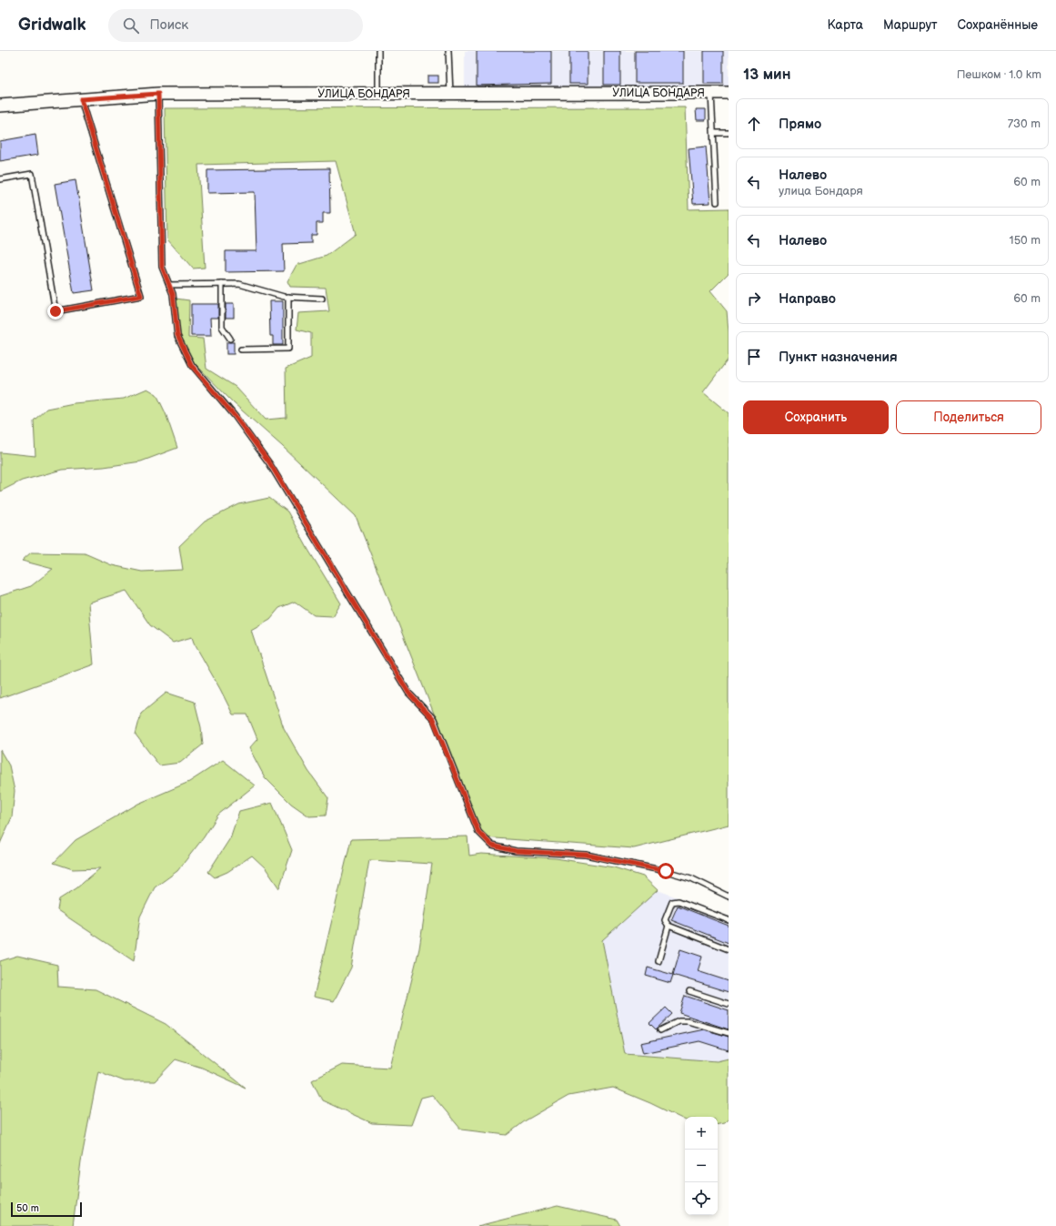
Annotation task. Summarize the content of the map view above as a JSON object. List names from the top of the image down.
{
  "streets": {
    "main road": ["УЛИЦА БОНДАРЯ"]
  },
  "scale_bar": "50 m",
  "page": {
    "header": "Gridwalk",
    "search": "Поиск",
    "nav": ["Карта", "Маршрут", "Сохранённые"],
    "heading": ["13 мин", "Пешком · 1.0 km"],
    "list": [
      ["Прямо", "730 m"],
      ["Налево", "улица Бондаря", "60 m"],
      ["Налево", "150 m"],
      ["Направо", "60 m"],
      "Пункт назначения"
    ],
    "buttons": ["Сохранить", "Поделиться"],
    "map_buttons": ["+", "−"],
    "scale": "50 m"
  }
}
